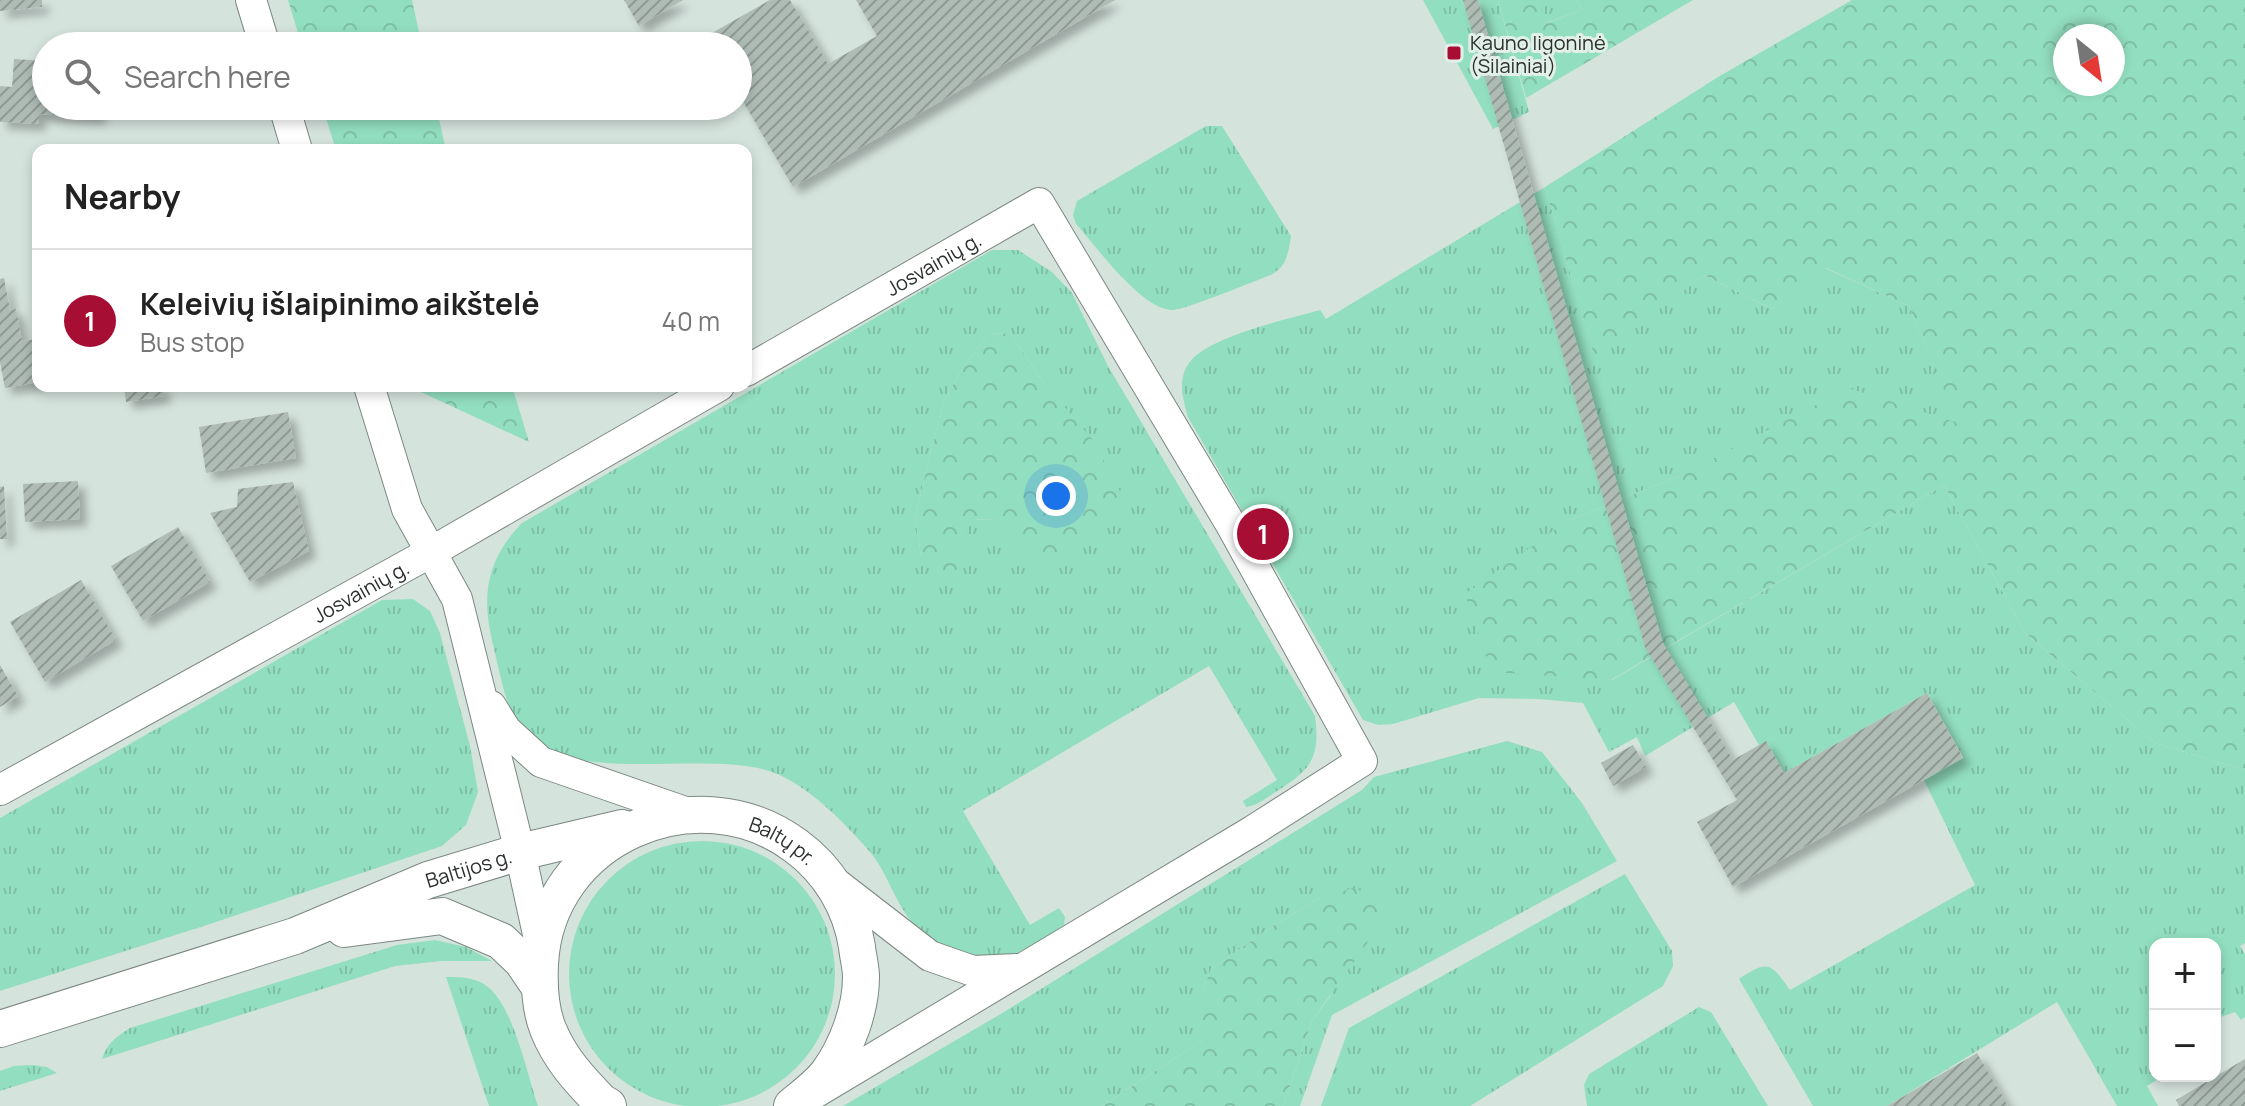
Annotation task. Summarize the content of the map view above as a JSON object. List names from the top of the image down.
{
  "streets": {
    "street": ["Josvainių g.", "Baltų pr.", "Baltijos g."]
  },
  "crossings": [
    ["Josvainių g.", "Baltų pr."],
    ["Baltų pr.", "Baltijos g."]
  ],
  "places": {
    "transit": ["Kauno ligoninė (Šilainiai)"]
  },
  "north": "bottom right",
  "page": {
    "search": "Search here",
    "heading": "Nearby",
    "list": [
      {
        "mark": "1",
        "name": "Keleivių išlaipinimo aikštelė",
        "note": "Bus stop",
        "value": "40 m"
      }
    ],
    "pins": "1",
    "map_buttons": ["+", "−"]
  }
}
